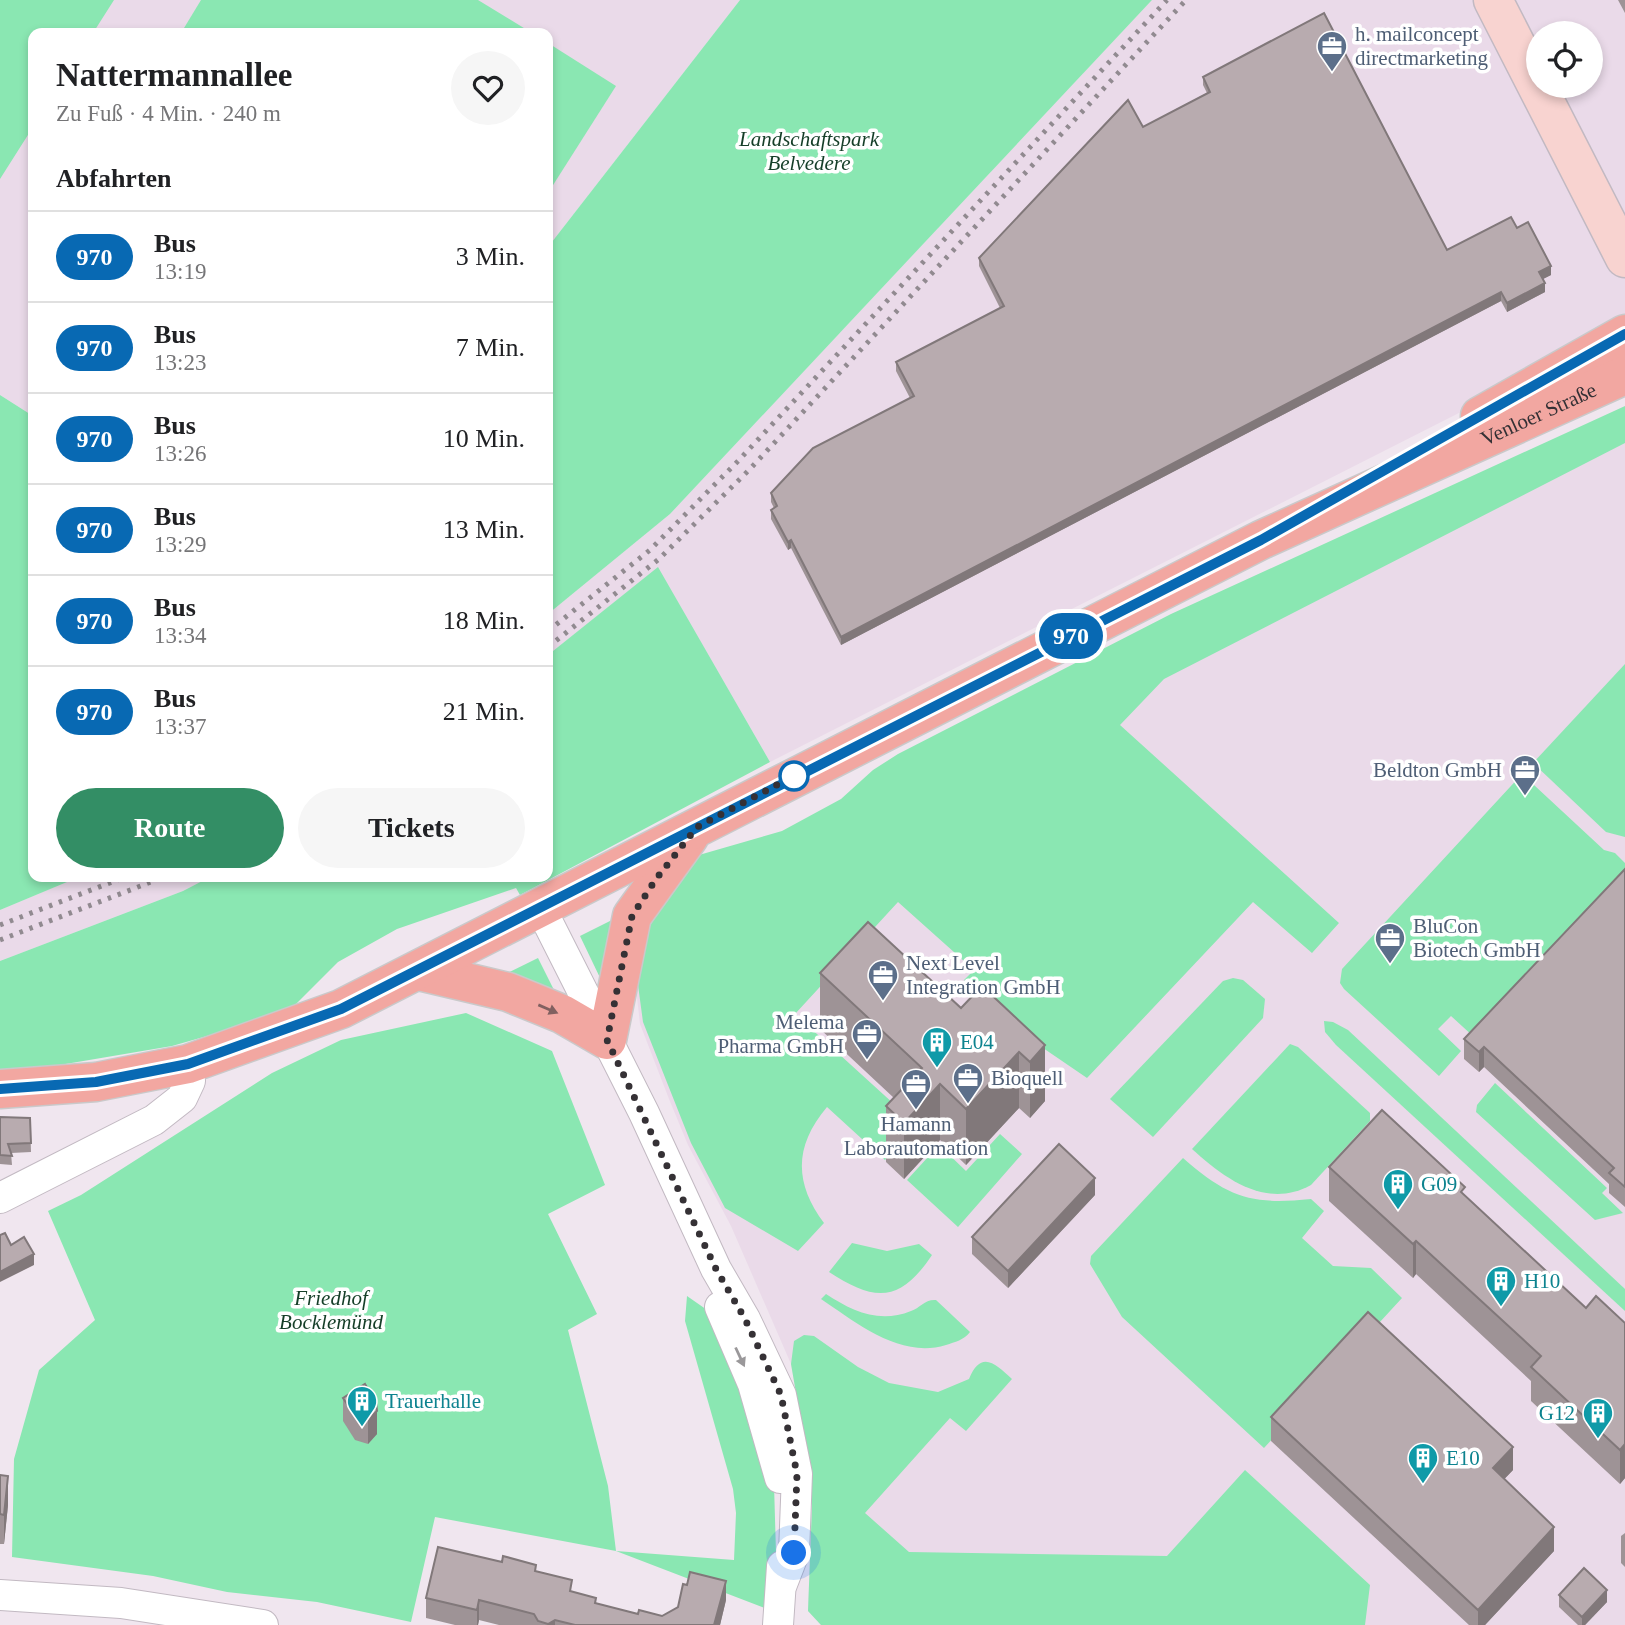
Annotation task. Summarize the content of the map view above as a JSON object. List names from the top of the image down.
{
  "streets": {
    "main road": ["Venloer Straße"]
  },
  "parks": ["Landschaftspark Belvedere", "Friedhof Bocklemünd"],
  "places": {
    "office": [
      "h. mailconcept directmarketing",
      "Beldton GmbH",
      "BluCon Biotech GmbH",
      "Next Level Integration GmbH",
      "Melema Pharma GmbH",
      "Bioquell",
      "Hamann Laborautomation"
    ],
    "building": [
      "E04",
      "G09",
      "H10",
      "Trauerhalle",
      "G12",
      "E10"
    ]
  },
  "lines": ["bus line 970"],
  "page": {
    "on_map": "970",
    "heading": [
      ["Nattermannallee", "Zu Fuß · 4 Min. · 240 m"],
      "Abfahrten"
    ],
    "list": [
      {
        "mark": "970",
        "name": "Bus",
        "note": "13:19",
        "value": "3 Min."
      },
      {
        "mark": "970",
        "name": "Bus",
        "note": "13:23",
        "value": "7 Min."
      },
      {
        "mark": "970",
        "name": "Bus",
        "note": "13:26",
        "value": "10 Min."
      },
      {
        "mark": "970",
        "name": "Bus",
        "note": "13:29",
        "value": "13 Min."
      },
      {
        "mark": "970",
        "name": "Bus",
        "note": "13:34",
        "value": "18 Min."
      },
      {
        "mark": "970",
        "name": "Bus",
        "note": "13:37",
        "value": "21 Min."
      }
    ],
    "buttons": ["Route", "Tickets"]
  }
}
